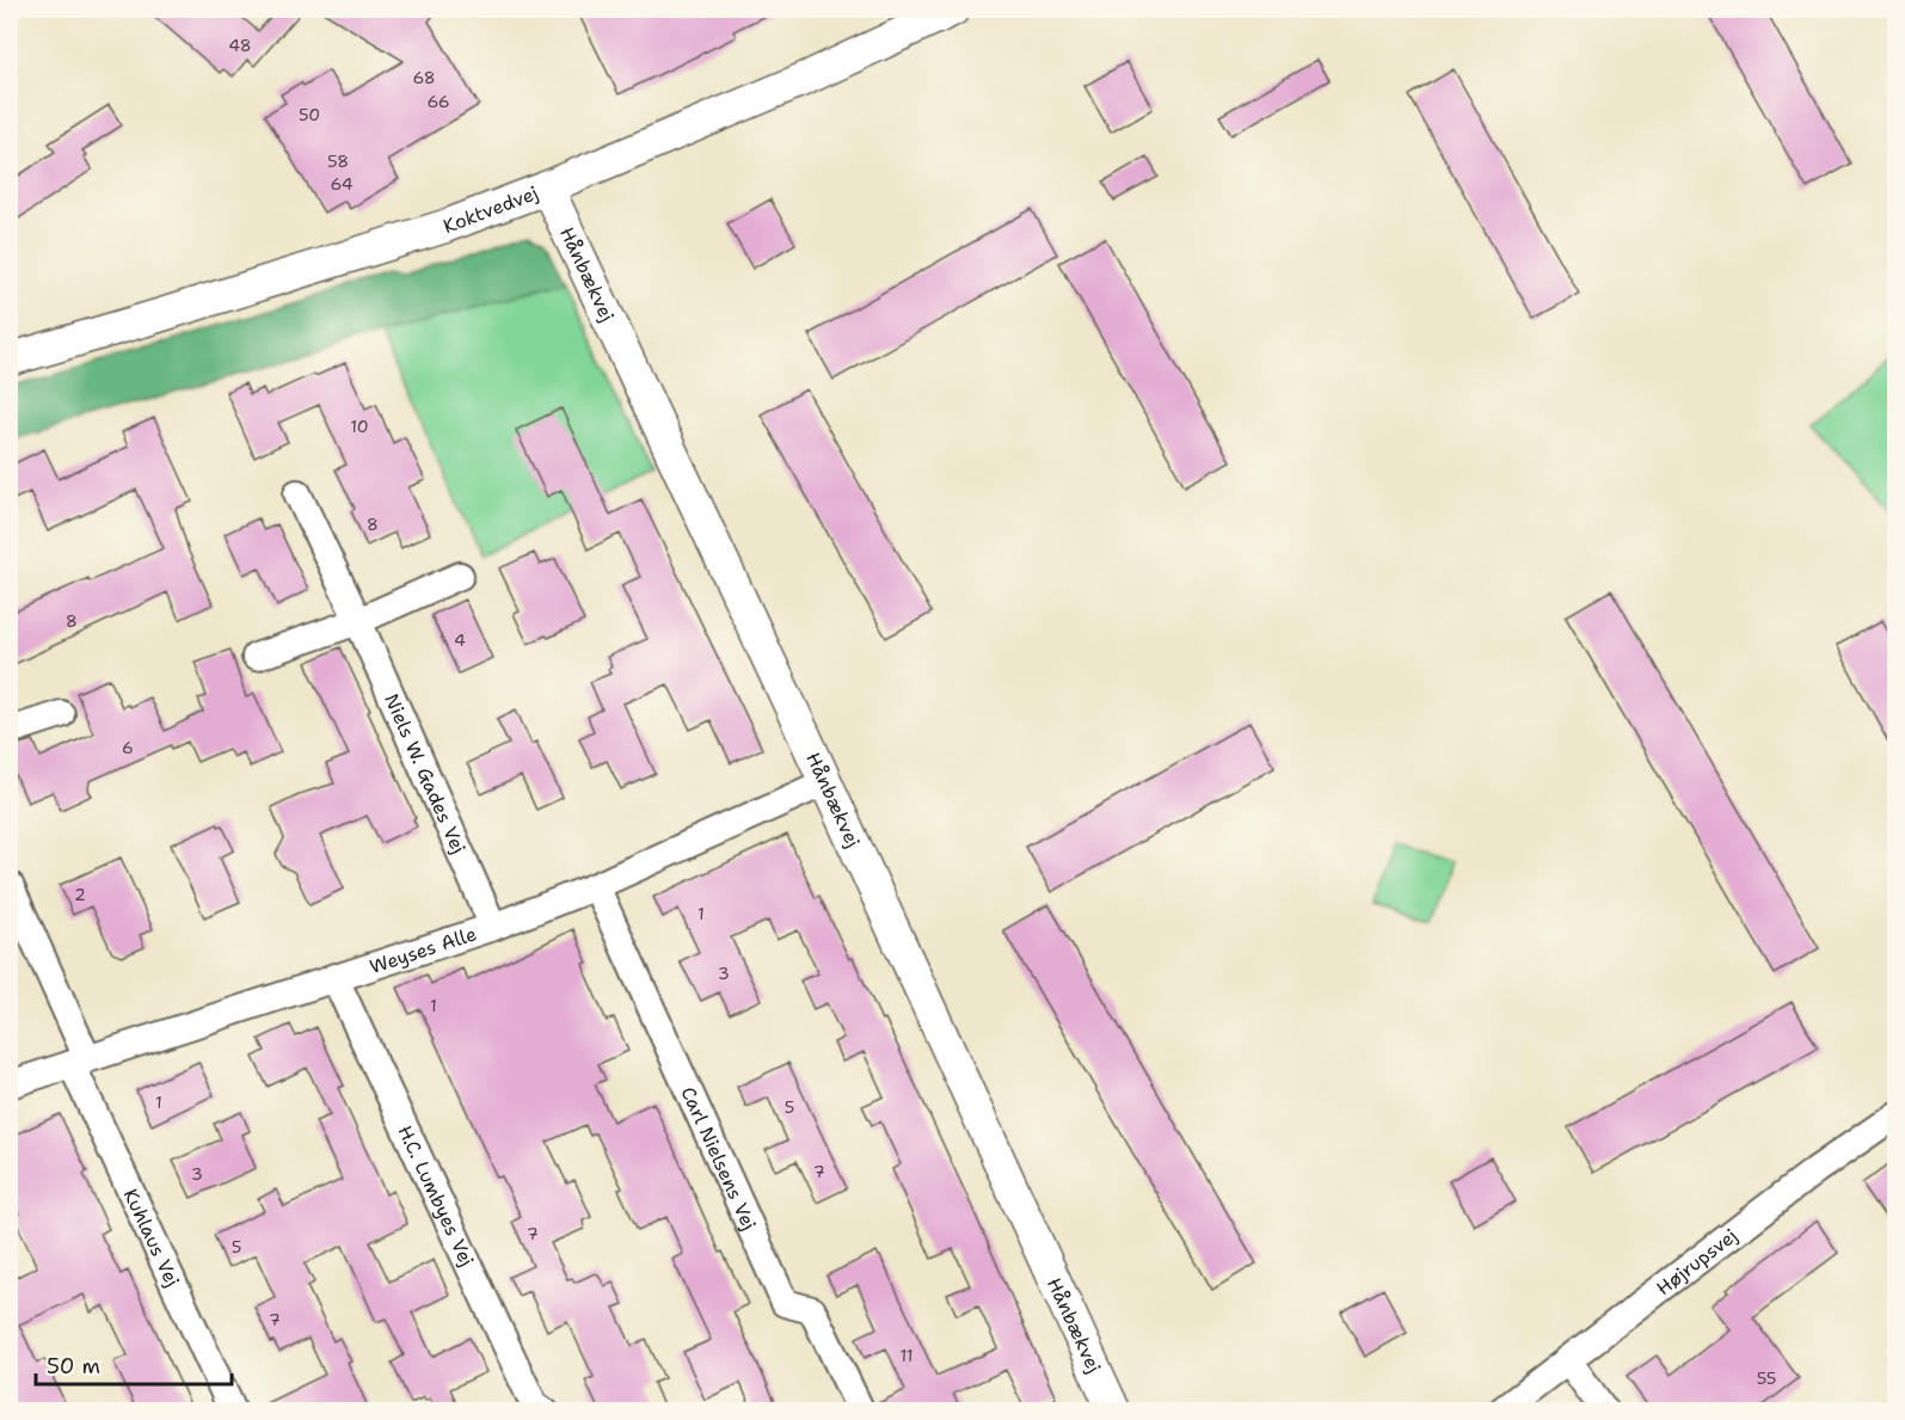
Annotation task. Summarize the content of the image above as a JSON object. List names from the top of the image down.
{
  "streets": {
    "street": [
      "Koktvedvej",
      "Hånbækvej",
      "Niels W. Gades Vej",
      "Weyses Alle",
      "Carl Nielsens Vej",
      "H.C. Lumbyes Vej",
      "Kuhlaus Vej",
      "Højrupsvej"
    ]
  },
  "crossings": [
    ["Koktvedvej", "Hånbækvej"],
    ["Hånbækvej", "Weyses Alle"],
    ["Niels W. Gades Vej", "Weyses Alle"],
    ["Weyses Alle", "Carl Nielsens Vej"],
    ["Weyses Alle", "H.C. Lumbyes Vej"],
    ["Weyses Alle", "Kuhlaus Vej"]
  ],
  "house_numbers": [
    "48",
    "68",
    "66",
    "50",
    "58",
    "64",
    "10",
    "8",
    "8",
    "4",
    "6",
    "2",
    "1",
    "3",
    "1",
    "1",
    "5",
    "7",
    "3",
    "7",
    "5",
    "7",
    "11",
    "55"
  ],
  "scale_bar": "50 m"
}
